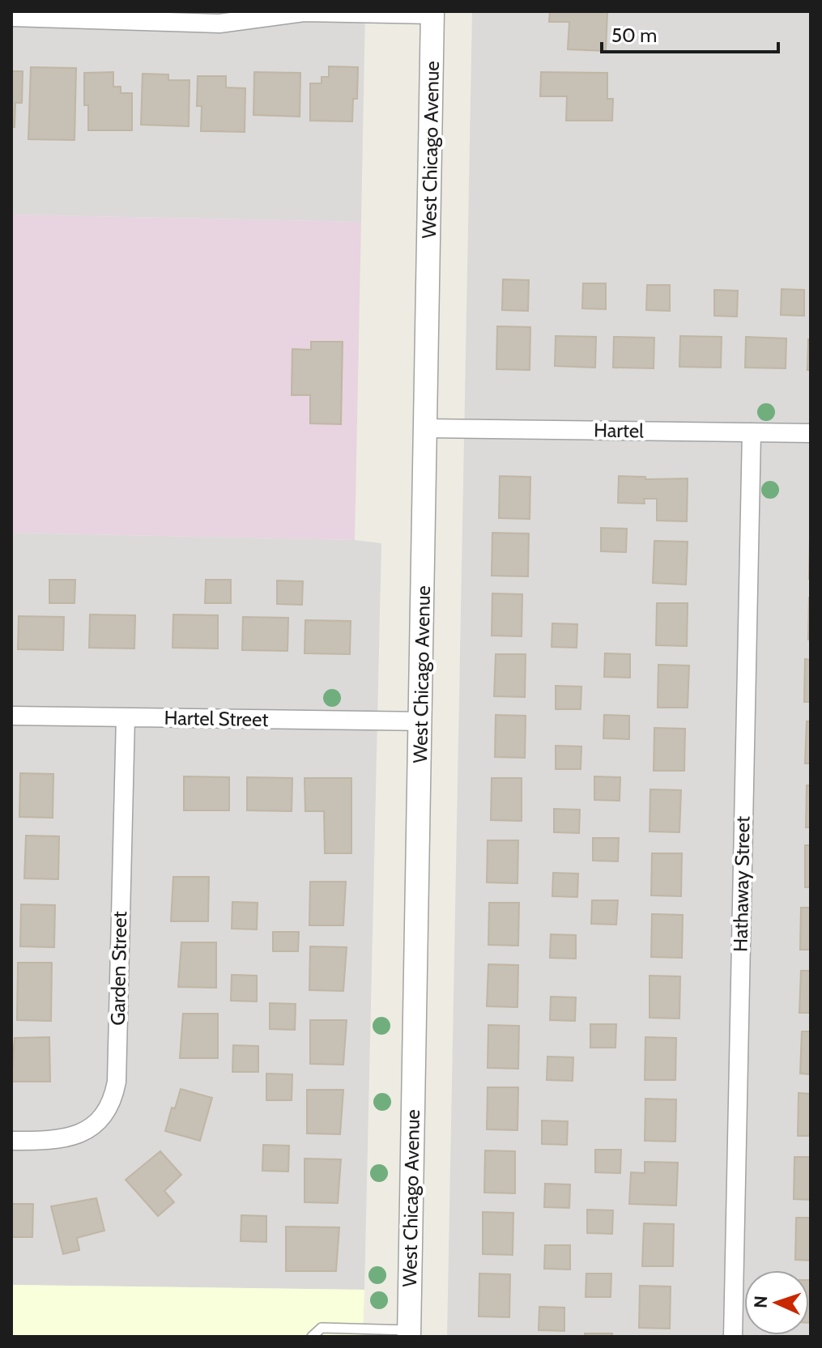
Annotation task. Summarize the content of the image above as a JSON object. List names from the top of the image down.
{
  "streets": {
    "street": [
      "West Chicago Avenue",
      "Hartel",
      "Hartel Street",
      "Hathaway Street",
      "Garden Street"
    ]
  },
  "crossings": [
    ["West Chicago Avenue", "Hartel"],
    ["West Chicago Avenue", "Hartel Street"],
    ["Hartel", "Hathaway Street"],
    ["Hartel Street", "Garden Street"]
  ],
  "scale_bar": "50 m",
  "north": "left"
}
